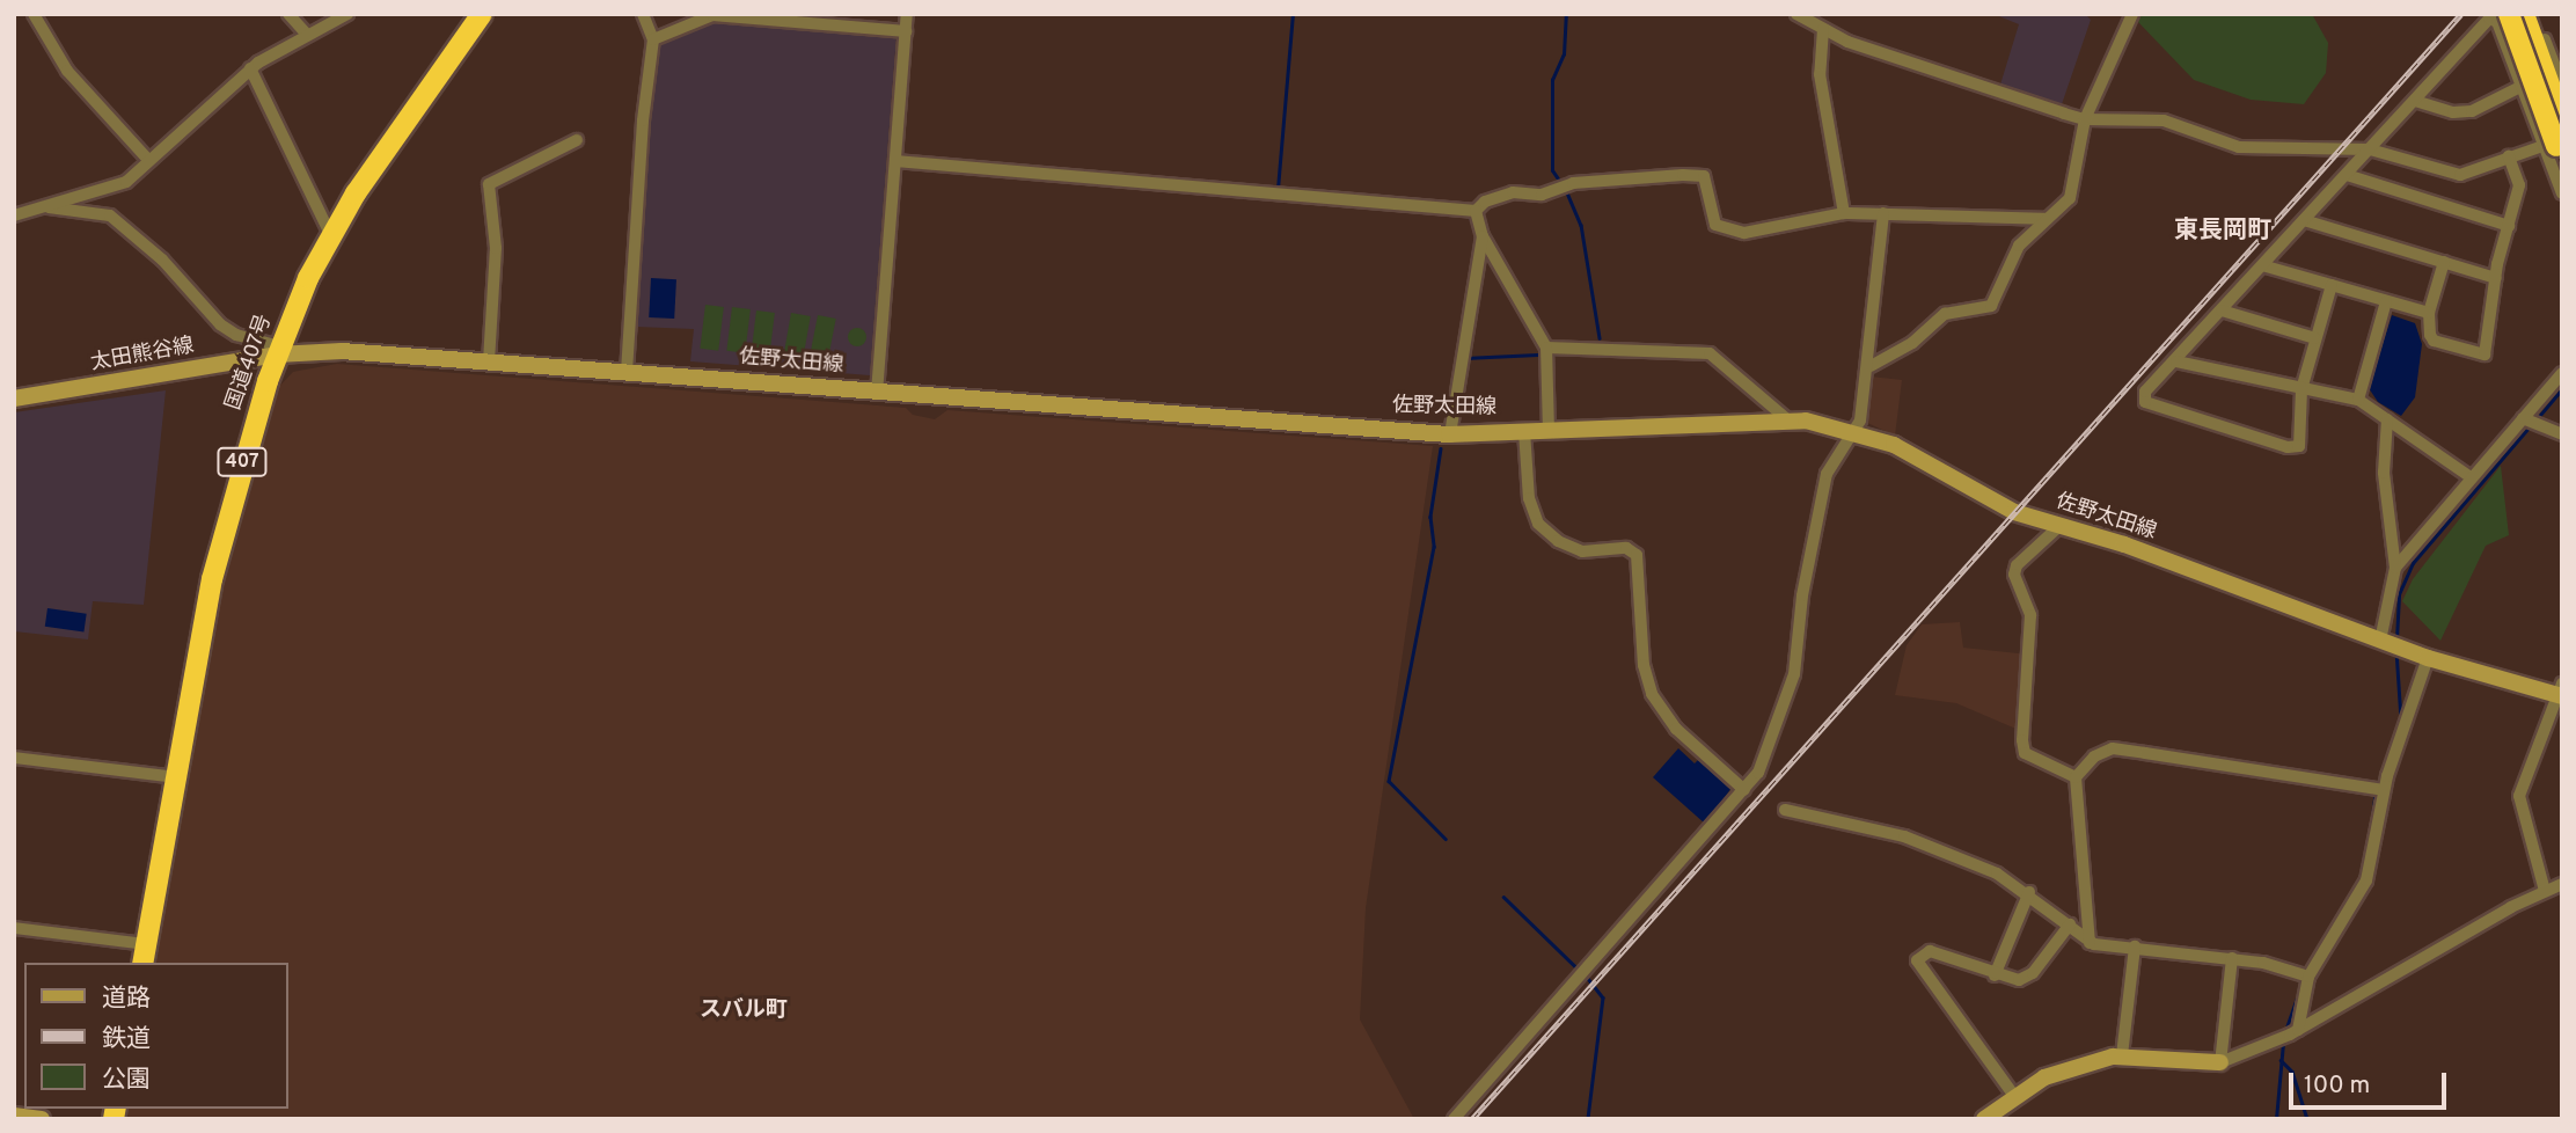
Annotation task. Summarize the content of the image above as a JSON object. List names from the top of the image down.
{
  "streets": {
    "highway": ["国道407号", "407"],
    "main road": ["太田熊谷線", "佐野太田線"]
  },
  "crossings": [
    ["太田熊谷線", "国道407号"],
    ["太田熊谷線", "佐野太田線"],
    ["国道407号", "佐野太田線"]
  ],
  "districts": ["東長岡町", "スバル町"],
  "legend": ["道路", "鉄道", "公園"],
  "scale_bar": "100 m"
}
